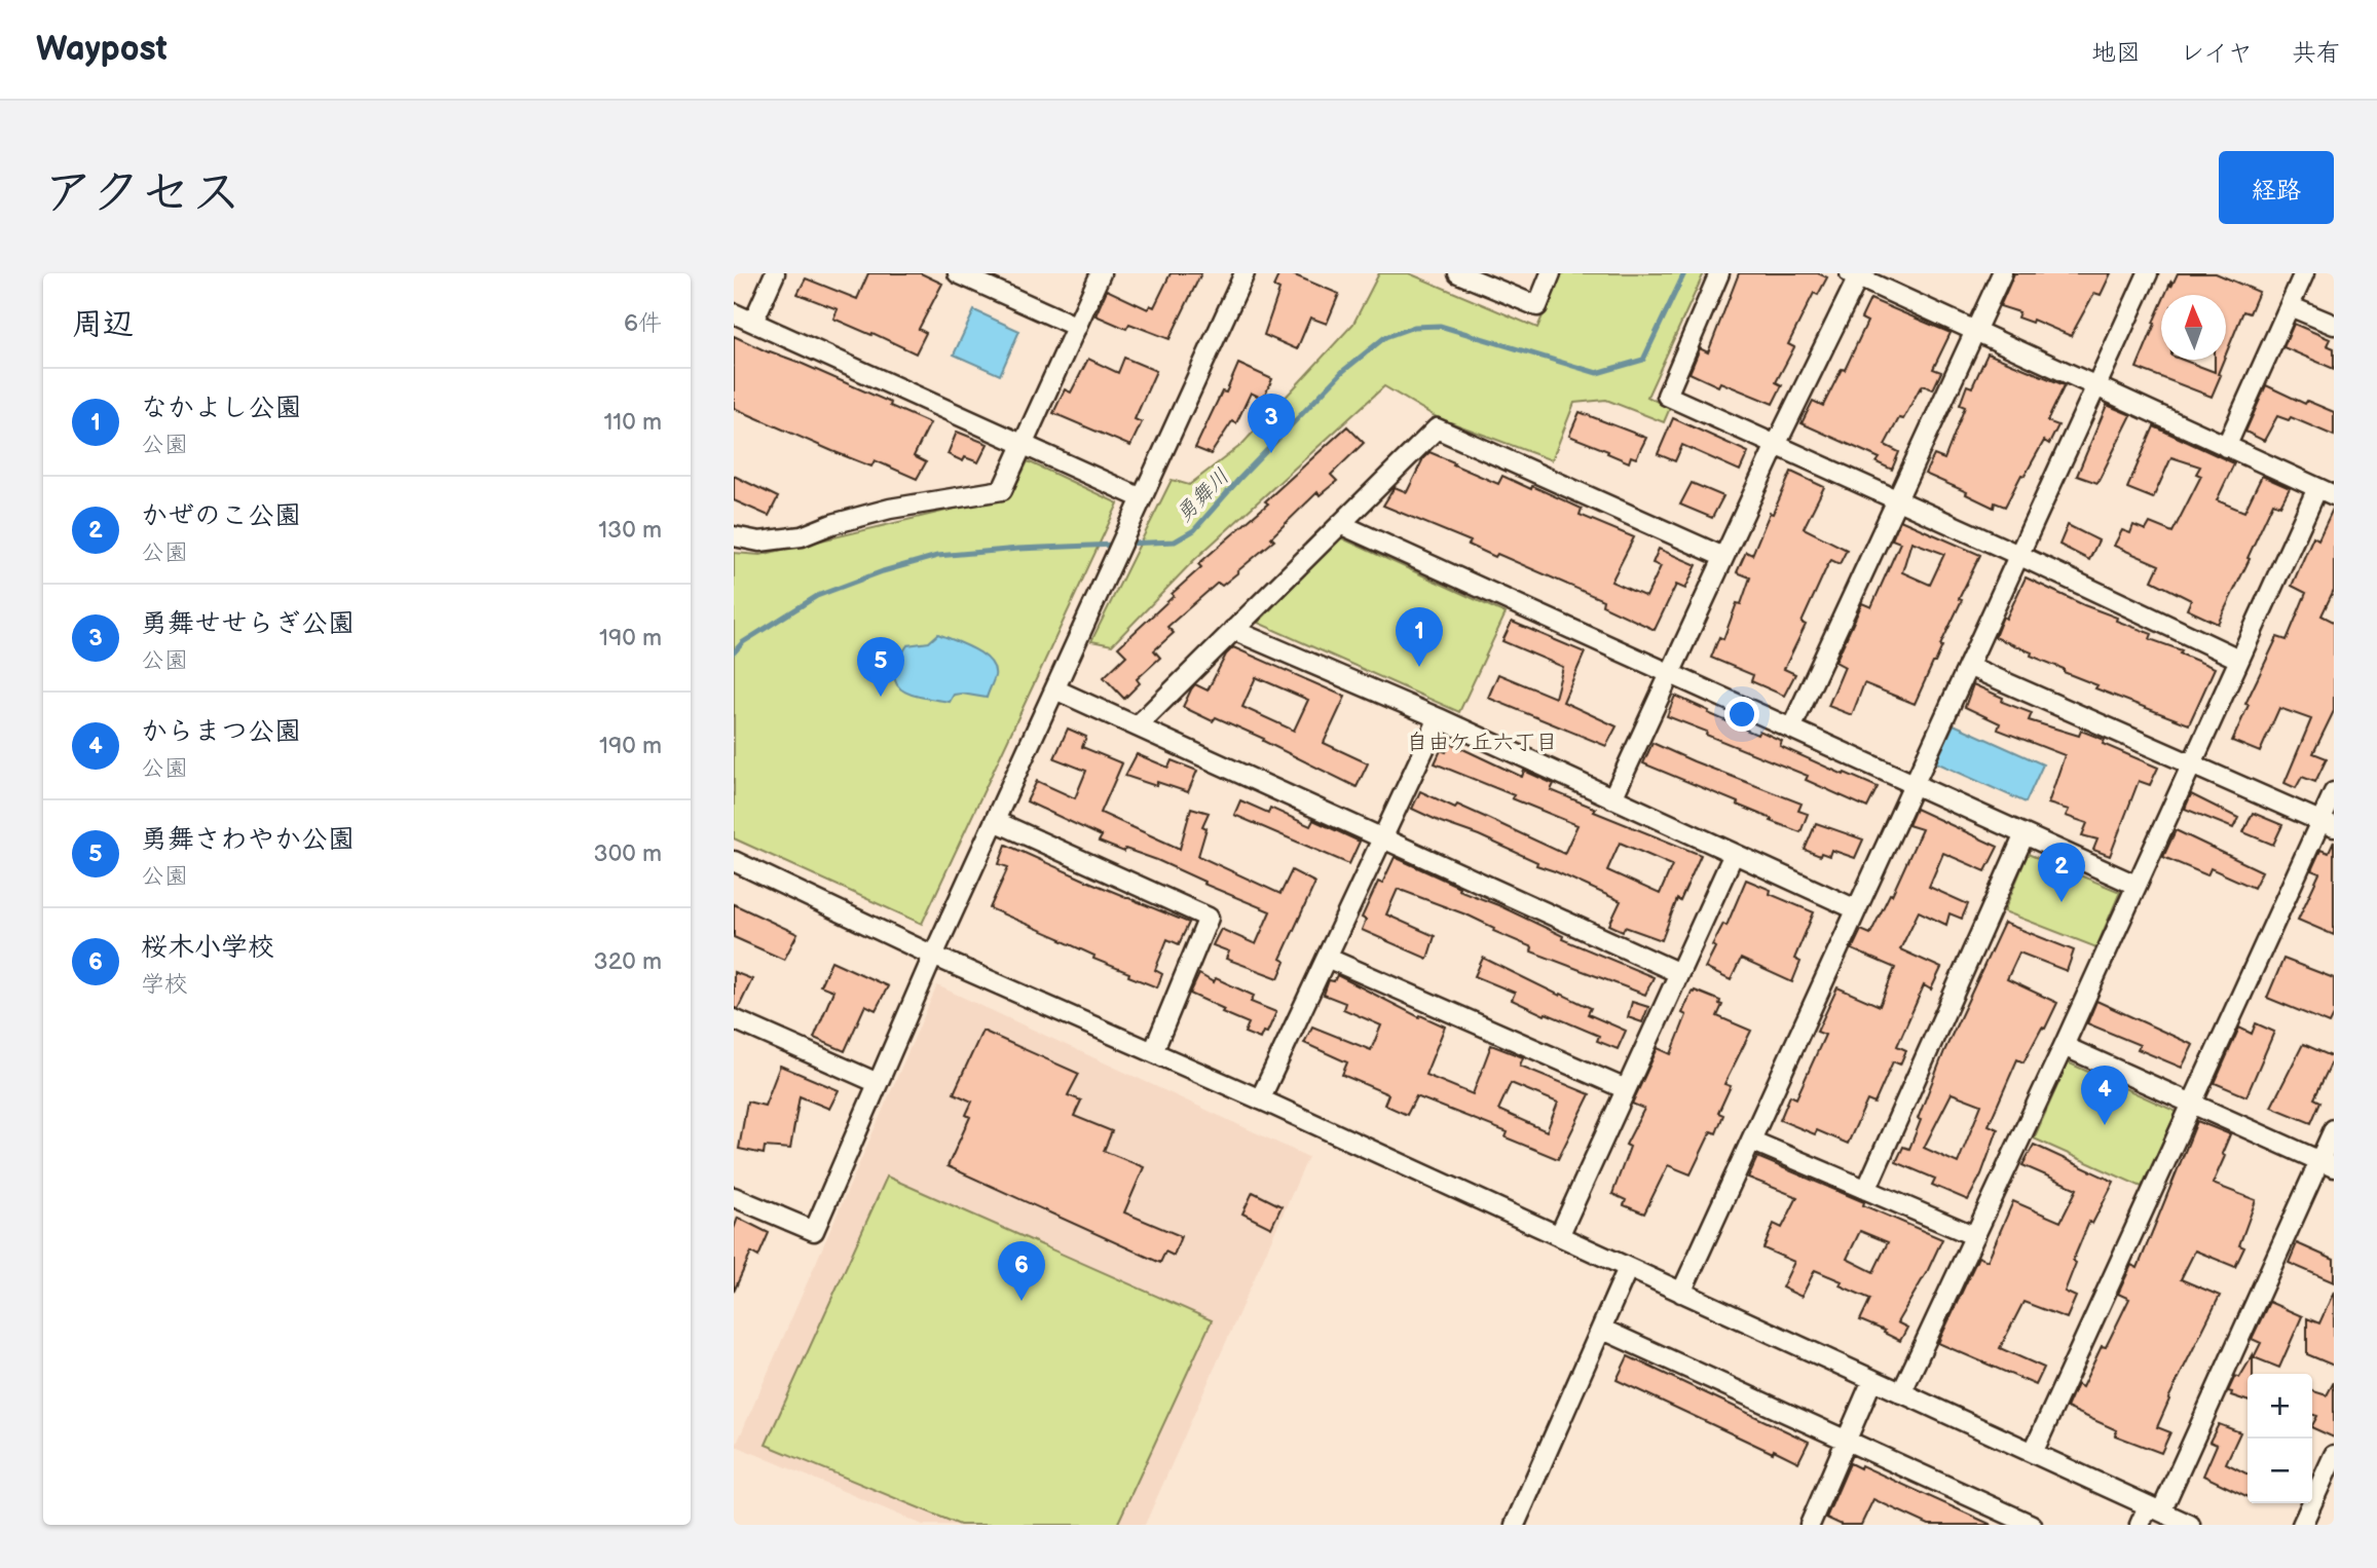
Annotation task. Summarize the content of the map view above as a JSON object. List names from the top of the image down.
{
  "districts": ["自由ケ丘六丁目"],
  "water": ["勇舞川"],
  "north": "top",
  "page": {
    "header": "Waypost",
    "nav": ["地図", "レイヤ", "共有"],
    "title": "アクセス",
    "buttons": "経路",
    "heading": ["周辺", "6件"],
    "list": [
      {
        "mark": "1",
        "name": "なかよし公園",
        "note": "公園",
        "value": "110 m"
      },
      {
        "mark": "2",
        "name": "かぜのこ公園",
        "note": "公園",
        "value": "130 m"
      },
      {
        "mark": "3",
        "name": "勇舞せせらぎ公園",
        "note": "公園",
        "value": "190 m"
      },
      {
        "mark": "4",
        "name": "からまつ公園",
        "note": "公園",
        "value": "190 m"
      },
      {
        "mark": "5",
        "name": "勇舞さわやか公園",
        "note": "公園",
        "value": "300 m"
      },
      {
        "mark": "6",
        "name": "桜木小学校",
        "note": "学校",
        "value": "320 m"
      }
    ],
    "pins": [
      "3",
      "1",
      "5",
      "2",
      "4",
      "6"
    ],
    "map_buttons": ["+", "−"]
  }
}
